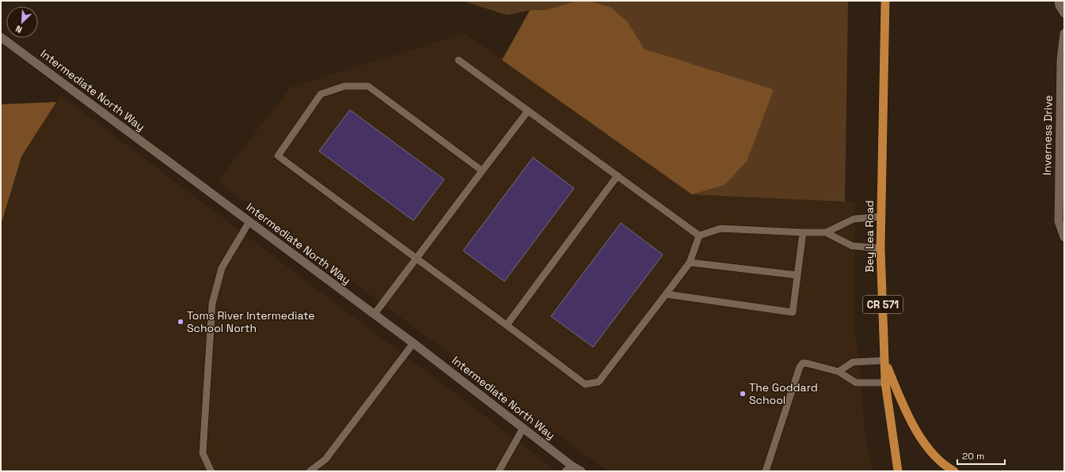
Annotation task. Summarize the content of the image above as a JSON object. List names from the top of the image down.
{
  "streets": {
    "main road": ["Bey Lea Road", "CR 571"],
    "street": ["Intermediate North Way", "Inverness Drive"]
  },
  "places": ["Toms River Intermediate School North", "The Goddard School"],
  "scale_bar": "20 m",
  "north": "bottom left"
}
